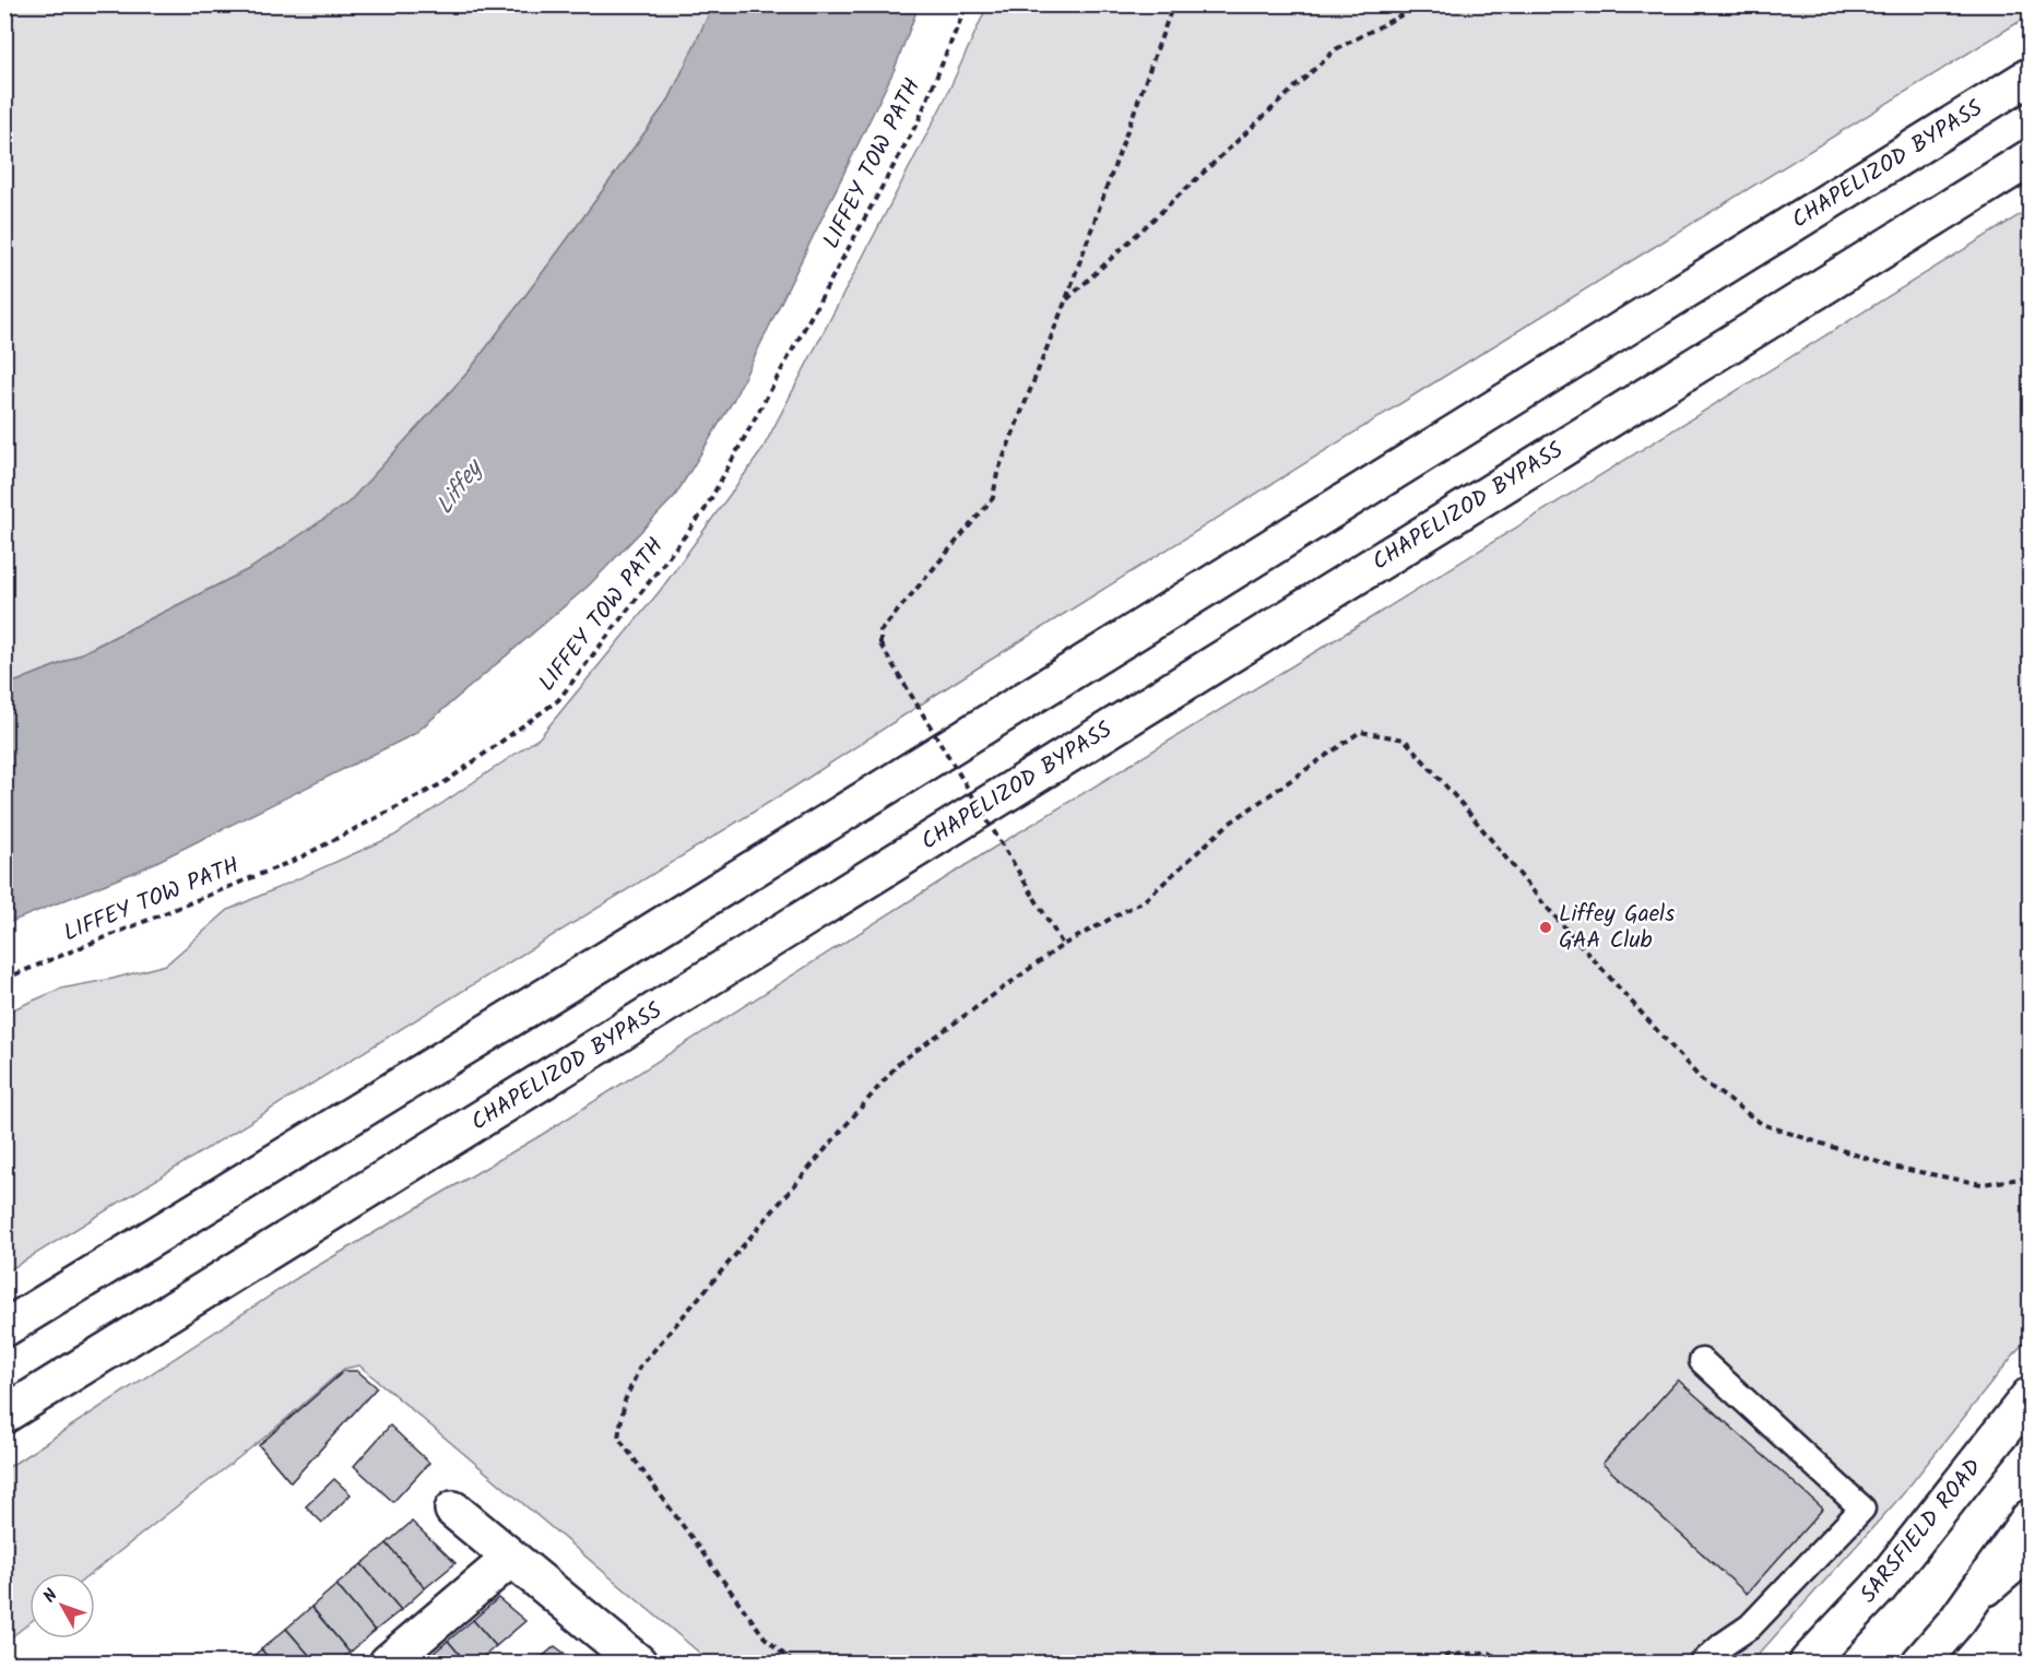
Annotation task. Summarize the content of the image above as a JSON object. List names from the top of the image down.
{
  "streets": {
    "main road": ["CHAPELIZOD BYPASS", "SARSFIELD ROAD"],
    "path": ["LIFFEY TOW PATH"]
  },
  "water": ["Liffey"],
  "places": ["Liffey Gaels GAA Club"],
  "north": "top left"
}
